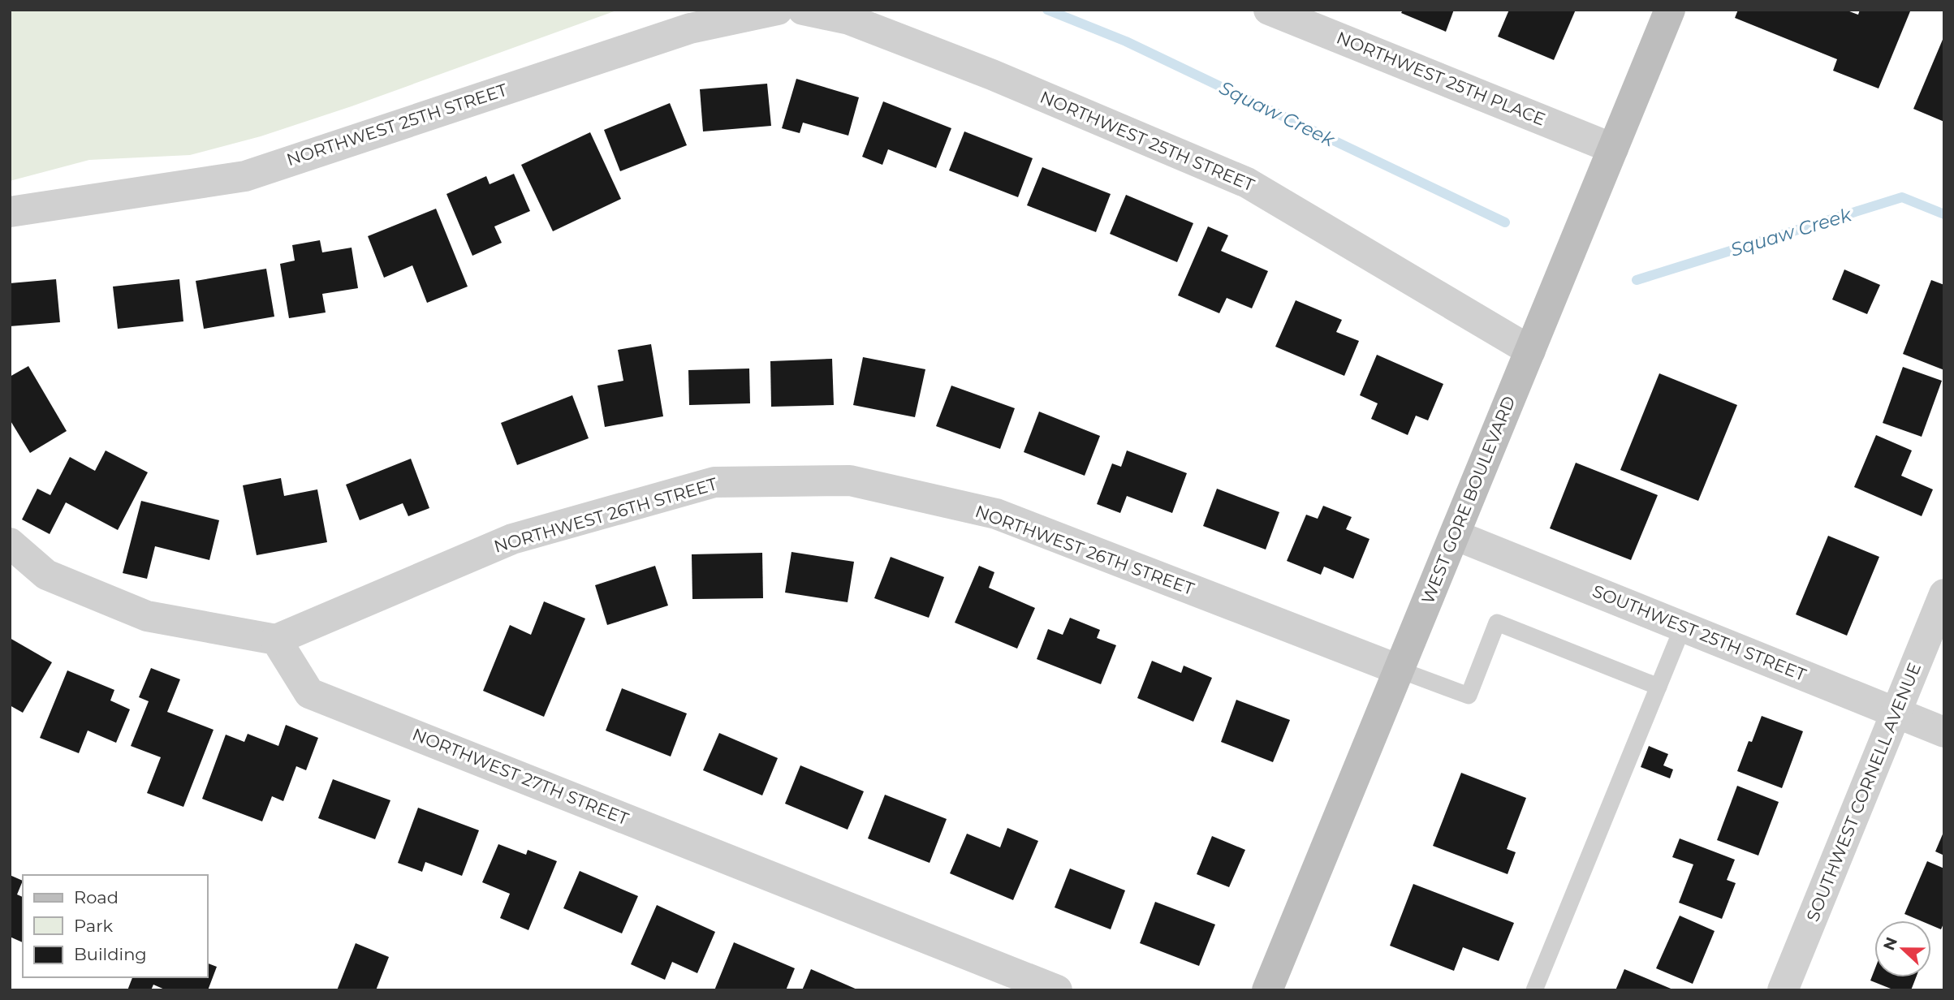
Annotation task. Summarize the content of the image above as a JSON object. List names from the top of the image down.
{
  "streets": {
    "main road": ["WEST GORE BOULEVARD"],
    "street": [
      "NORTHWEST 25TH PLACE",
      "NORTHWEST 25TH STREET",
      "NORTHWEST 26TH STREET",
      "SOUTHWEST 25TH STREET",
      "NORTHWEST 27TH STREET",
      "SOUTHWEST CORNELL AVENUE"
    ]
  },
  "crossings": [
    ["NORTHWEST 25TH PLACE", "WEST GORE BOULEVARD"],
    ["NORTHWEST 25TH STREET", "WEST GORE BOULEVARD"],
    ["WEST GORE BOULEVARD", "NORTHWEST 26TH STREET"],
    ["WEST GORE BOULEVARD", "SOUTHWEST 25TH STREET"],
    ["NORTHWEST 26TH STREET", "NORTHWEST 27TH STREET"],
    ["SOUTHWEST 25TH STREET", "SOUTHWEST CORNELL AVENUE"]
  ],
  "water": ["Squaw Creek"],
  "legend": ["Road", "Park", "Building"],
  "north": "left"
}
